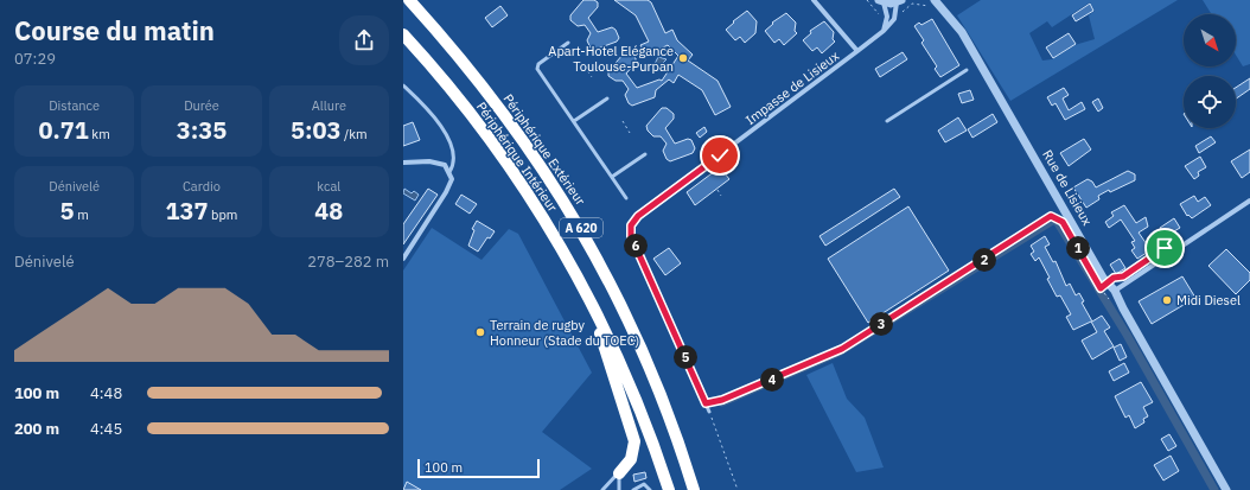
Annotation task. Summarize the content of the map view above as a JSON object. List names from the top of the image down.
{
  "streets": {
    "highway": ["Périphérique Extérieur", "Périphérique Intérieur", "A 620"],
    "street": ["Impasse de Lisieux", "Rue de Lisieux"]
  },
  "places": ["Apart-Hotel Elégance Toulouse-Purpan", "Midi Diesel", "Terrain de rugby Honneur (Stade du TOEC)"],
  "scale_bar": "100 m",
  "north": "bottom right",
  "page": {
    "heading": ["Course du matin", "07:29"],
    "stats": [
      ["Distance", "0.71 km"],
      ["Durée", "3:35"],
      ["Allure", "5:03 /km"],
      ["Dénivelé", "5 m"],
      ["Cardio", "137 bpm"],
      ["kcal", "48"]
    ],
    "pins": [
      "6",
      "1",
      "2",
      "3",
      "5",
      "4"
    ],
    "chart": ["Dénivelé", "278–282 m"],
    "list": [
      {
        "name": "100 m",
        "note": "4:48"
      },
      {
        "name": "200 m",
        "note": "4:45"
      }
    ],
    "scale": "100 m"
  }
}
